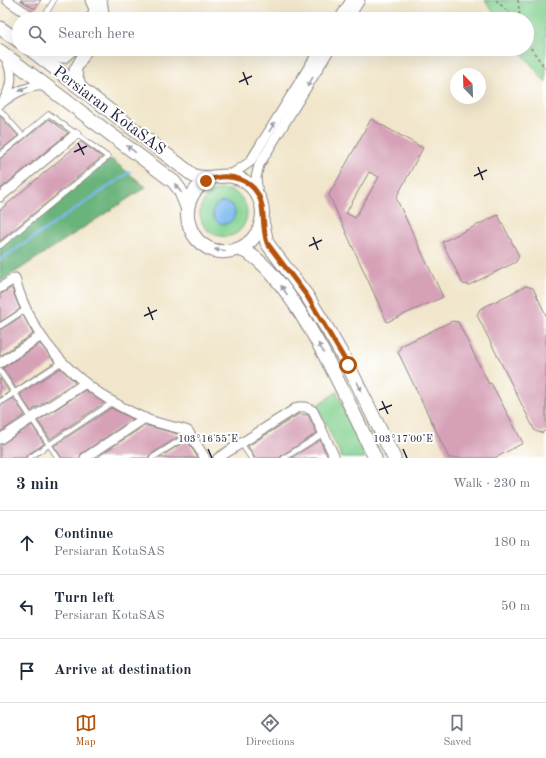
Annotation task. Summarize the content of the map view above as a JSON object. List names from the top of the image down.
{
  "streets": {
    "main road": ["Persiaran KotaSAS"]
  },
  "north": "top left",
  "page": {
    "search": "Search here",
    "heading": ["3 min", "Walk · 230 m"],
    "list": [
      ["Continue", "Persiaran KotaSAS", "180 m"],
      ["Turn left", "Persiaran KotaSAS", "50 m"],
      "Arrive at destination"
    ],
    "nav": ["Map", "Directions", "Saved"]
  },
  "coordinates": ["103°16'55\"E", "103°17'00\"E"]
}
